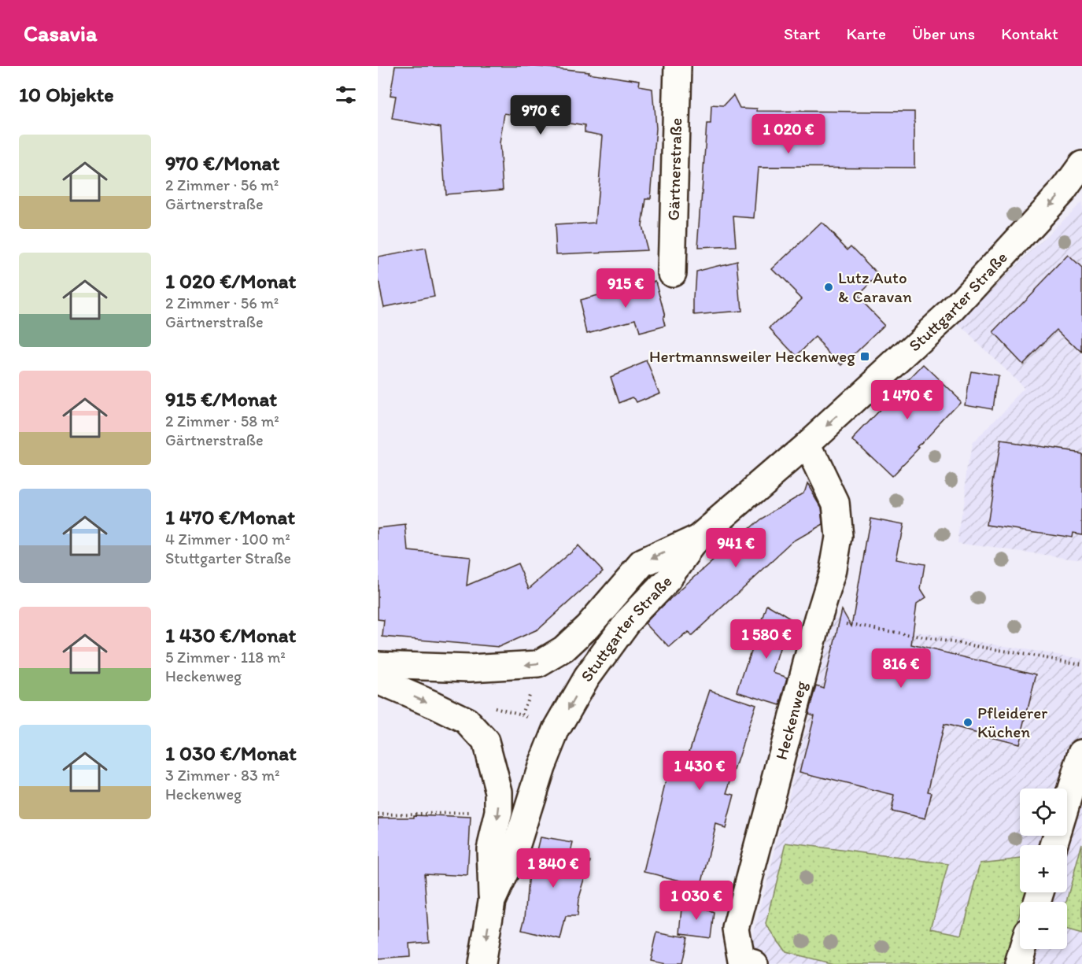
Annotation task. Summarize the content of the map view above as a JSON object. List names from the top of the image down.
{
  "streets": {
    "main road": ["Gärtnerstraße", "Stuttgarter Straße", "Heckenweg"]
  },
  "crossings": [
    ["Stuttgarter Straße", "Heckenweg"]
  ],
  "one_way": ["Stuttgarter Straße"],
  "places": {
    "other": ["Lutz Auto & Caravan", "Pfleiderer Küchen"],
    "transit": ["Hertmannsweiler Heckenweg"]
  },
  "page": {
    "header": "Casavia",
    "nav": [
      "Start",
      "Karte",
      "Über uns",
      "Kontakt"
    ],
    "heading": "10 Objekte",
    "price": [
      "970 €",
      "1 020 €",
      "915 €",
      "1 470 €",
      "941 €",
      "1 580 €",
      "816 €",
      "1 430 €",
      "1 840 €",
      "1 030 €"
    ],
    "list": [
      {
        "name": "970 €/Monat",
        "note": "2 Zimmer · 56 m² · Gärtnerstraße"
      },
      {
        "name": "1 020 €/Monat",
        "note": "2 Zimmer · 56 m² · Gärtnerstraße"
      },
      {
        "name": "915 €/Monat",
        "note": "2 Zimmer · 58 m² · Gärtnerstraße"
      },
      {
        "name": "1 470 €/Monat",
        "note": "4 Zimmer · 100 m² · Stuttgarter Straße"
      },
      {
        "name": "1 430 €/Monat",
        "note": "5 Zimmer · 118 m² · Heckenweg"
      },
      {
        "name": "1 030 €/Monat",
        "note": "3 Zimmer · 83 m² · Heckenweg"
      }
    ],
    "map_buttons": ["+", "−"]
  }
}
